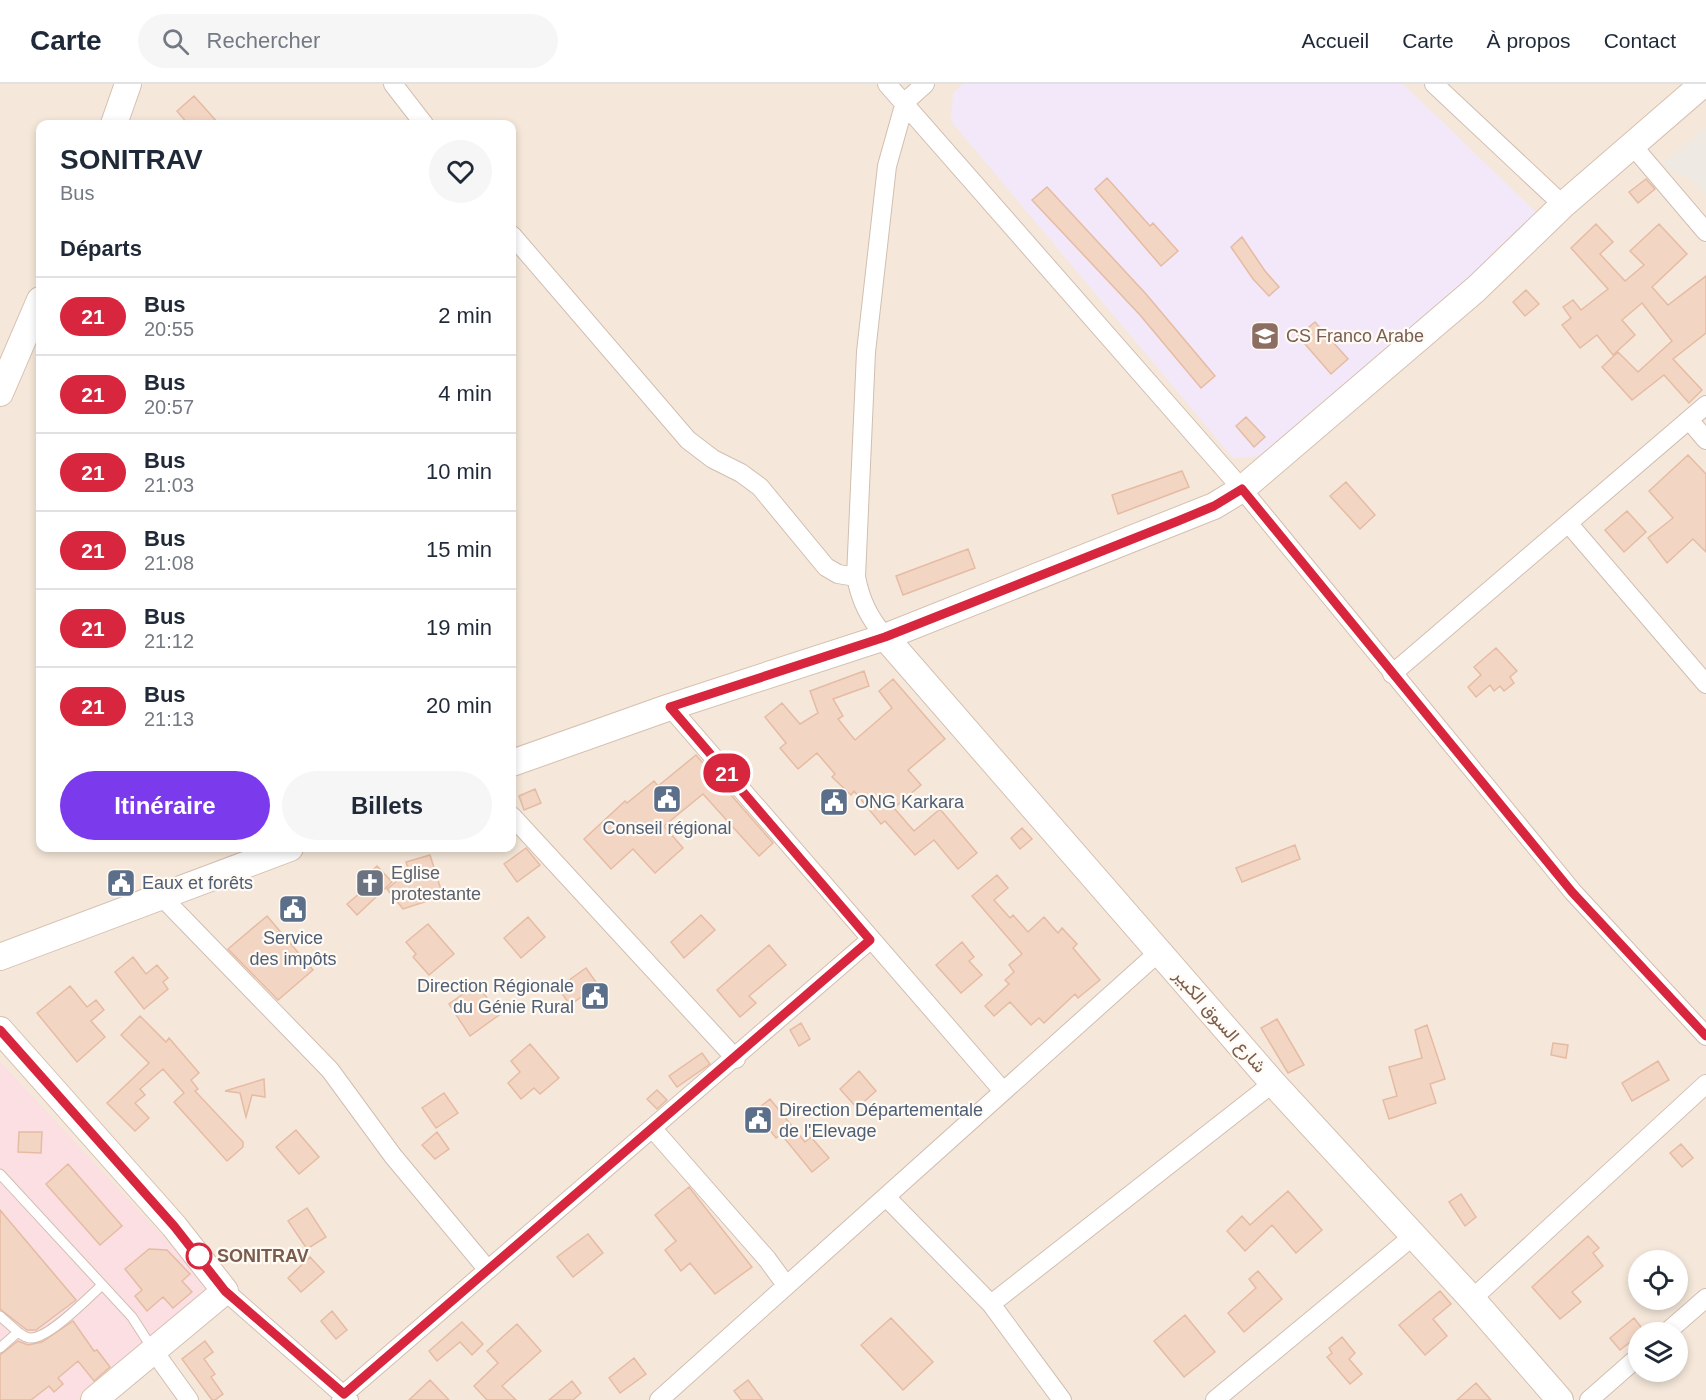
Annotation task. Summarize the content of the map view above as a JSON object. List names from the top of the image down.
{
  "streets": {
    "street": ["شارع السوق الكبير"]
  },
  "places": {
    "school or university": ["CS Franco Arabe"],
    "public building": [
      "Conseil régional",
      "ONG Karkara",
      "Eaux et forêts",
      "Service des impôts",
      "Direction Régionale du Génie Rural",
      "Direction Départementale de l'Elevage"
    ],
    "church": ["Eglise protestante"],
    "other": ["SONITRAV"]
  },
  "lines": ["bus line 21"],
  "page": {
    "header": "Carte",
    "search": "Rechercher",
    "nav": [
      "Accueil",
      "Carte",
      "À propos",
      "Contact"
    ],
    "on_map": "21",
    "heading": [
      ["SONITRAV", "Bus"],
      "Départs"
    ],
    "list": [
      {
        "mark": "21",
        "name": "Bus",
        "note": "20:55",
        "value": "2 min"
      },
      {
        "mark": "21",
        "name": "Bus",
        "note": "20:57",
        "value": "4 min"
      },
      {
        "mark": "21",
        "name": "Bus",
        "note": "21:03",
        "value": "10 min"
      },
      {
        "mark": "21",
        "name": "Bus",
        "note": "21:08",
        "value": "15 min"
      },
      {
        "mark": "21",
        "name": "Bus",
        "note": "21:12",
        "value": "19 min"
      },
      {
        "mark": "21",
        "name": "Bus",
        "note": "21:13",
        "value": "20 min"
      }
    ],
    "buttons": ["Itinéraire", "Billets"]
  }
}
